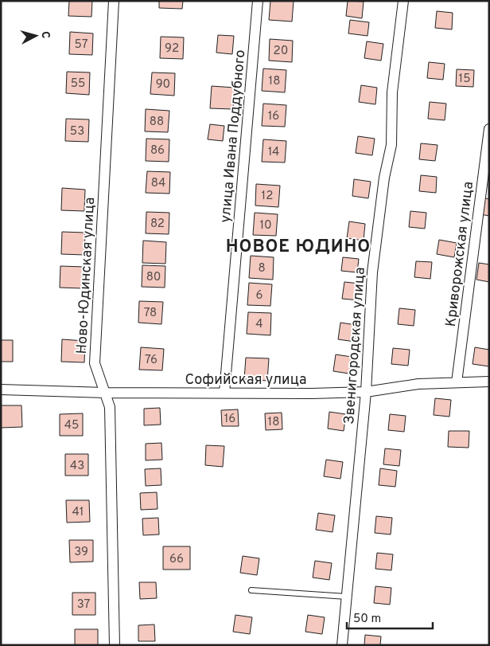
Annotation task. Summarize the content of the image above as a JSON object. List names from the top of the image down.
{
  "streets": {
    "street": [
      "улица Ивана Поддубного",
      "Криворожская улица",
      "Ново-Юдинская улица",
      "Звенигородская улица",
      "Софийская улица"
    ]
  },
  "crossings": [
    ["улица Ивана Поддубного", "Софийская улица"],
    ["Криворожская улица", "Софийская улица"],
    ["Ново-Юдинская улица", "Софийская улица"],
    ["Звенигородская улица", "Софийская улица"]
  ],
  "districts": ["НОВОЕ ЮДИНО"],
  "house_numbers": [
    "57",
    "92",
    "20",
    "15",
    "18",
    "55",
    "90",
    "16",
    "88",
    "53",
    "86",
    "14",
    "84",
    "12",
    "82",
    "10",
    "8",
    "80",
    "6",
    "78",
    "4",
    "76",
    "16",
    "18",
    "45",
    "43",
    "41",
    "39",
    "66",
    "37"
  ],
  "scale_bar": "50 m",
  "north": "right"
}
